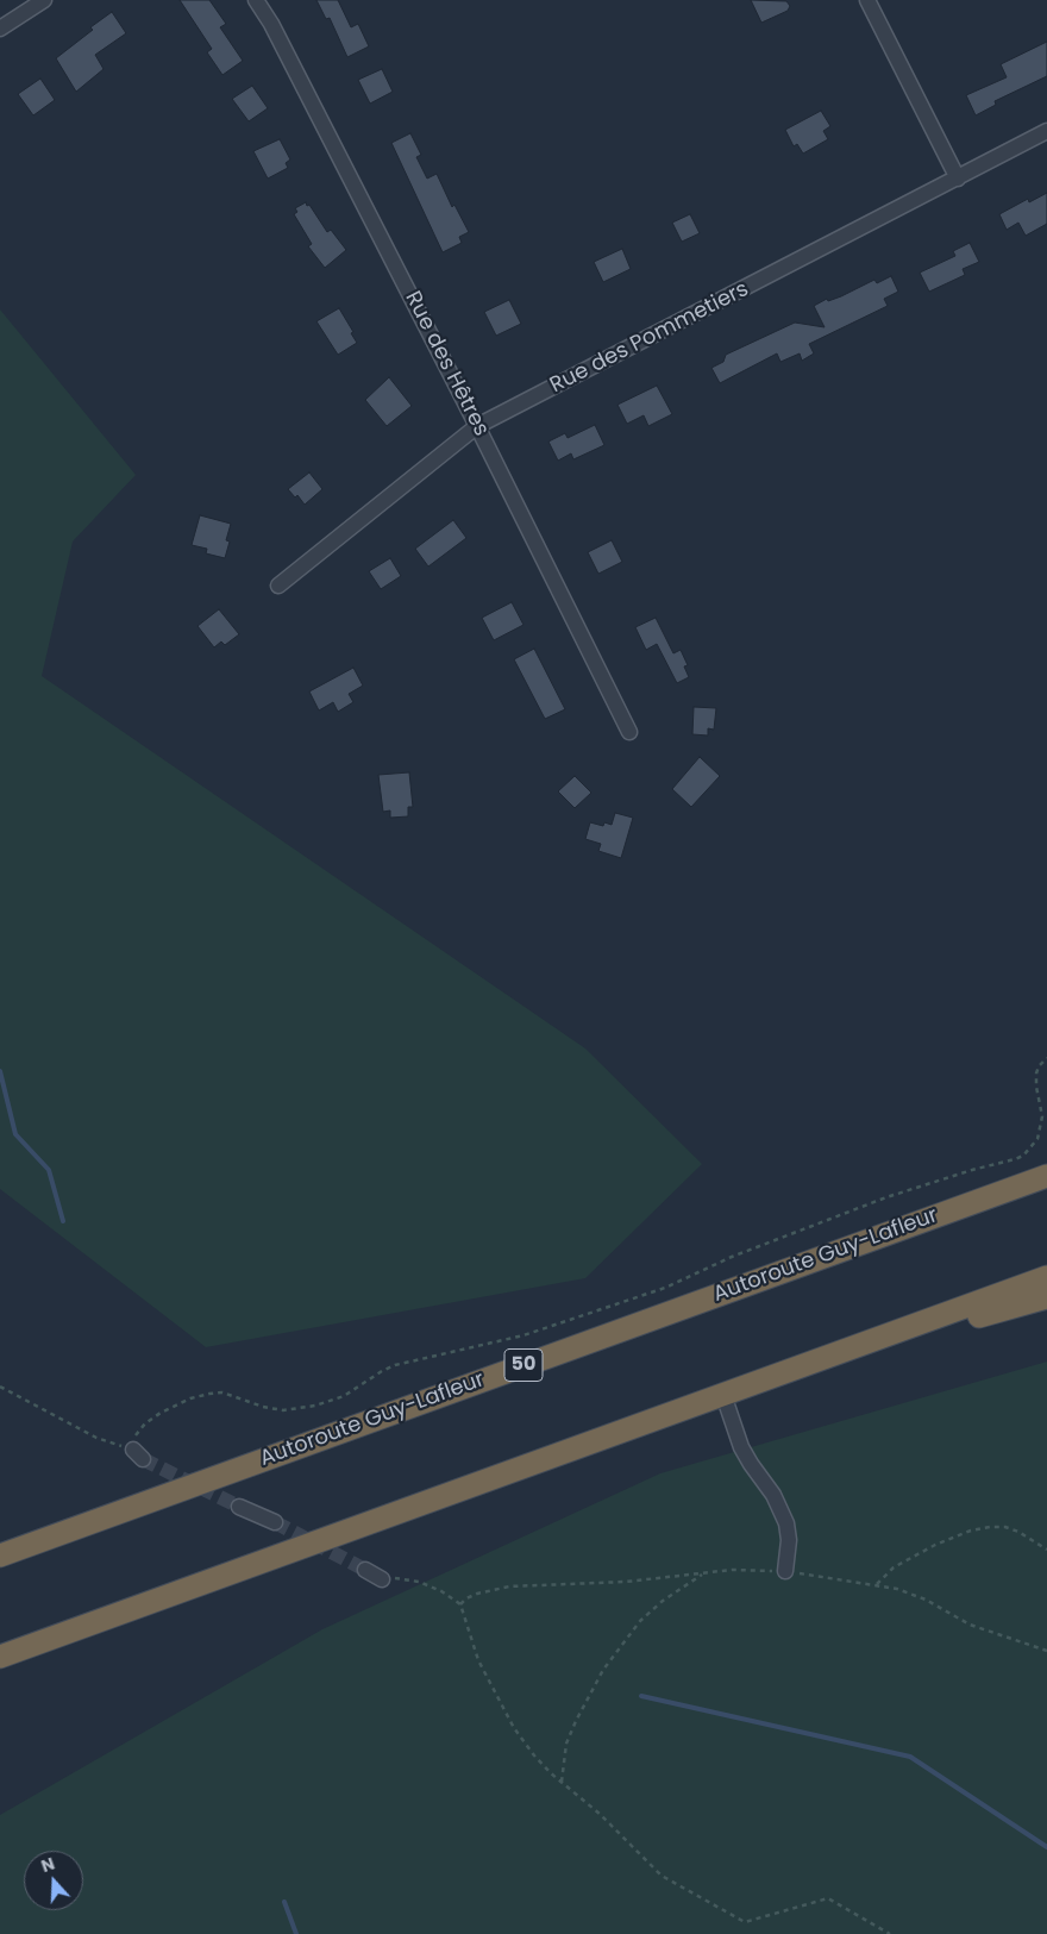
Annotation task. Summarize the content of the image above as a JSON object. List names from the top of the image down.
{
  "streets": {
    "highway": ["Autoroute Guy-Lafleur", "50"],
    "street": ["Rue des Pommetiers", "Rue des Hêtres"]
  },
  "crossings": [
    ["Rue des Pommetiers", "Rue des Hêtres"]
  ],
  "north": "top"
}
